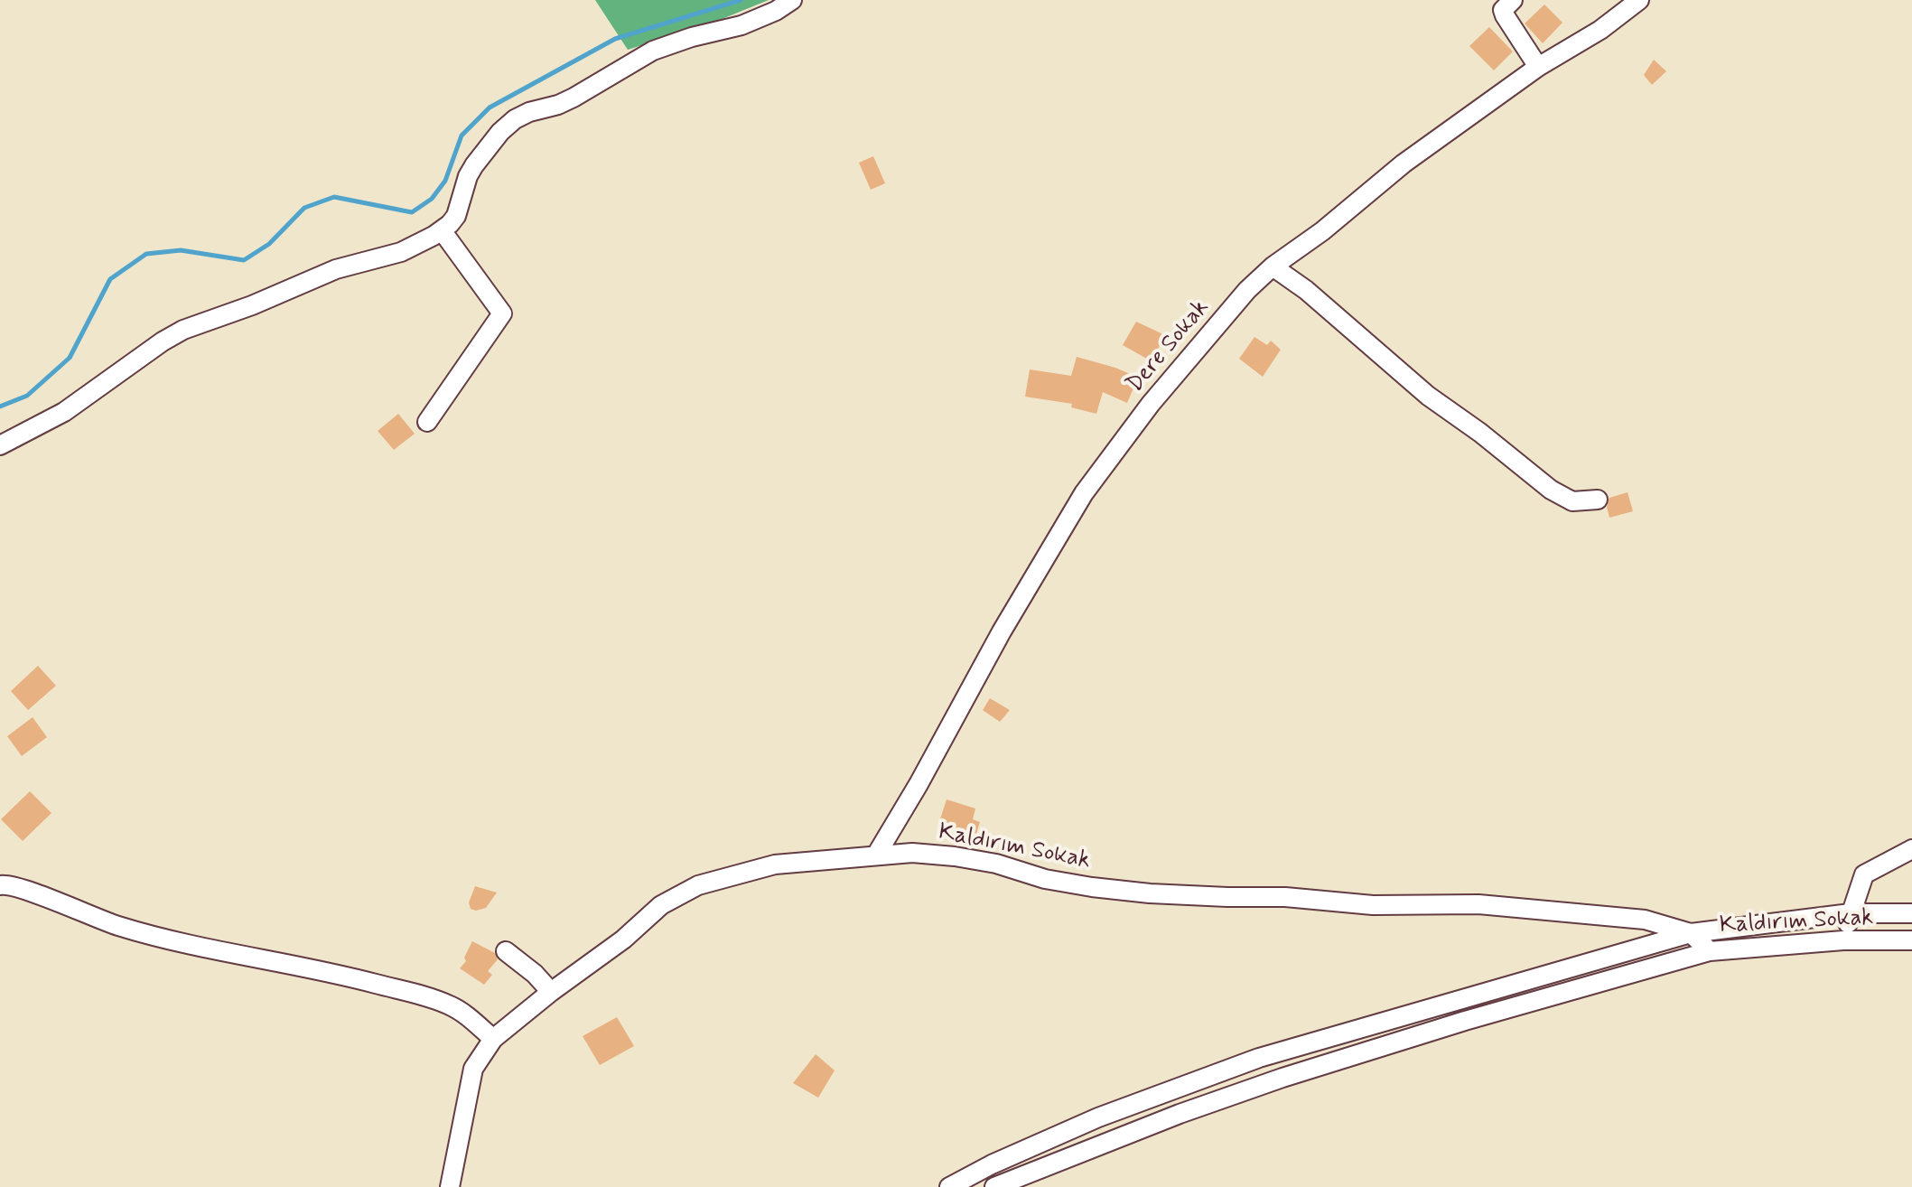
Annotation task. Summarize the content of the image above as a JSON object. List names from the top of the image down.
{
  "streets": {
    "street": ["Dere Sokak", "Kaldırım Sokak"]
  },
  "crossings": [
    ["Dere Sokak", "Kaldırım Sokak"]
  ]
}
